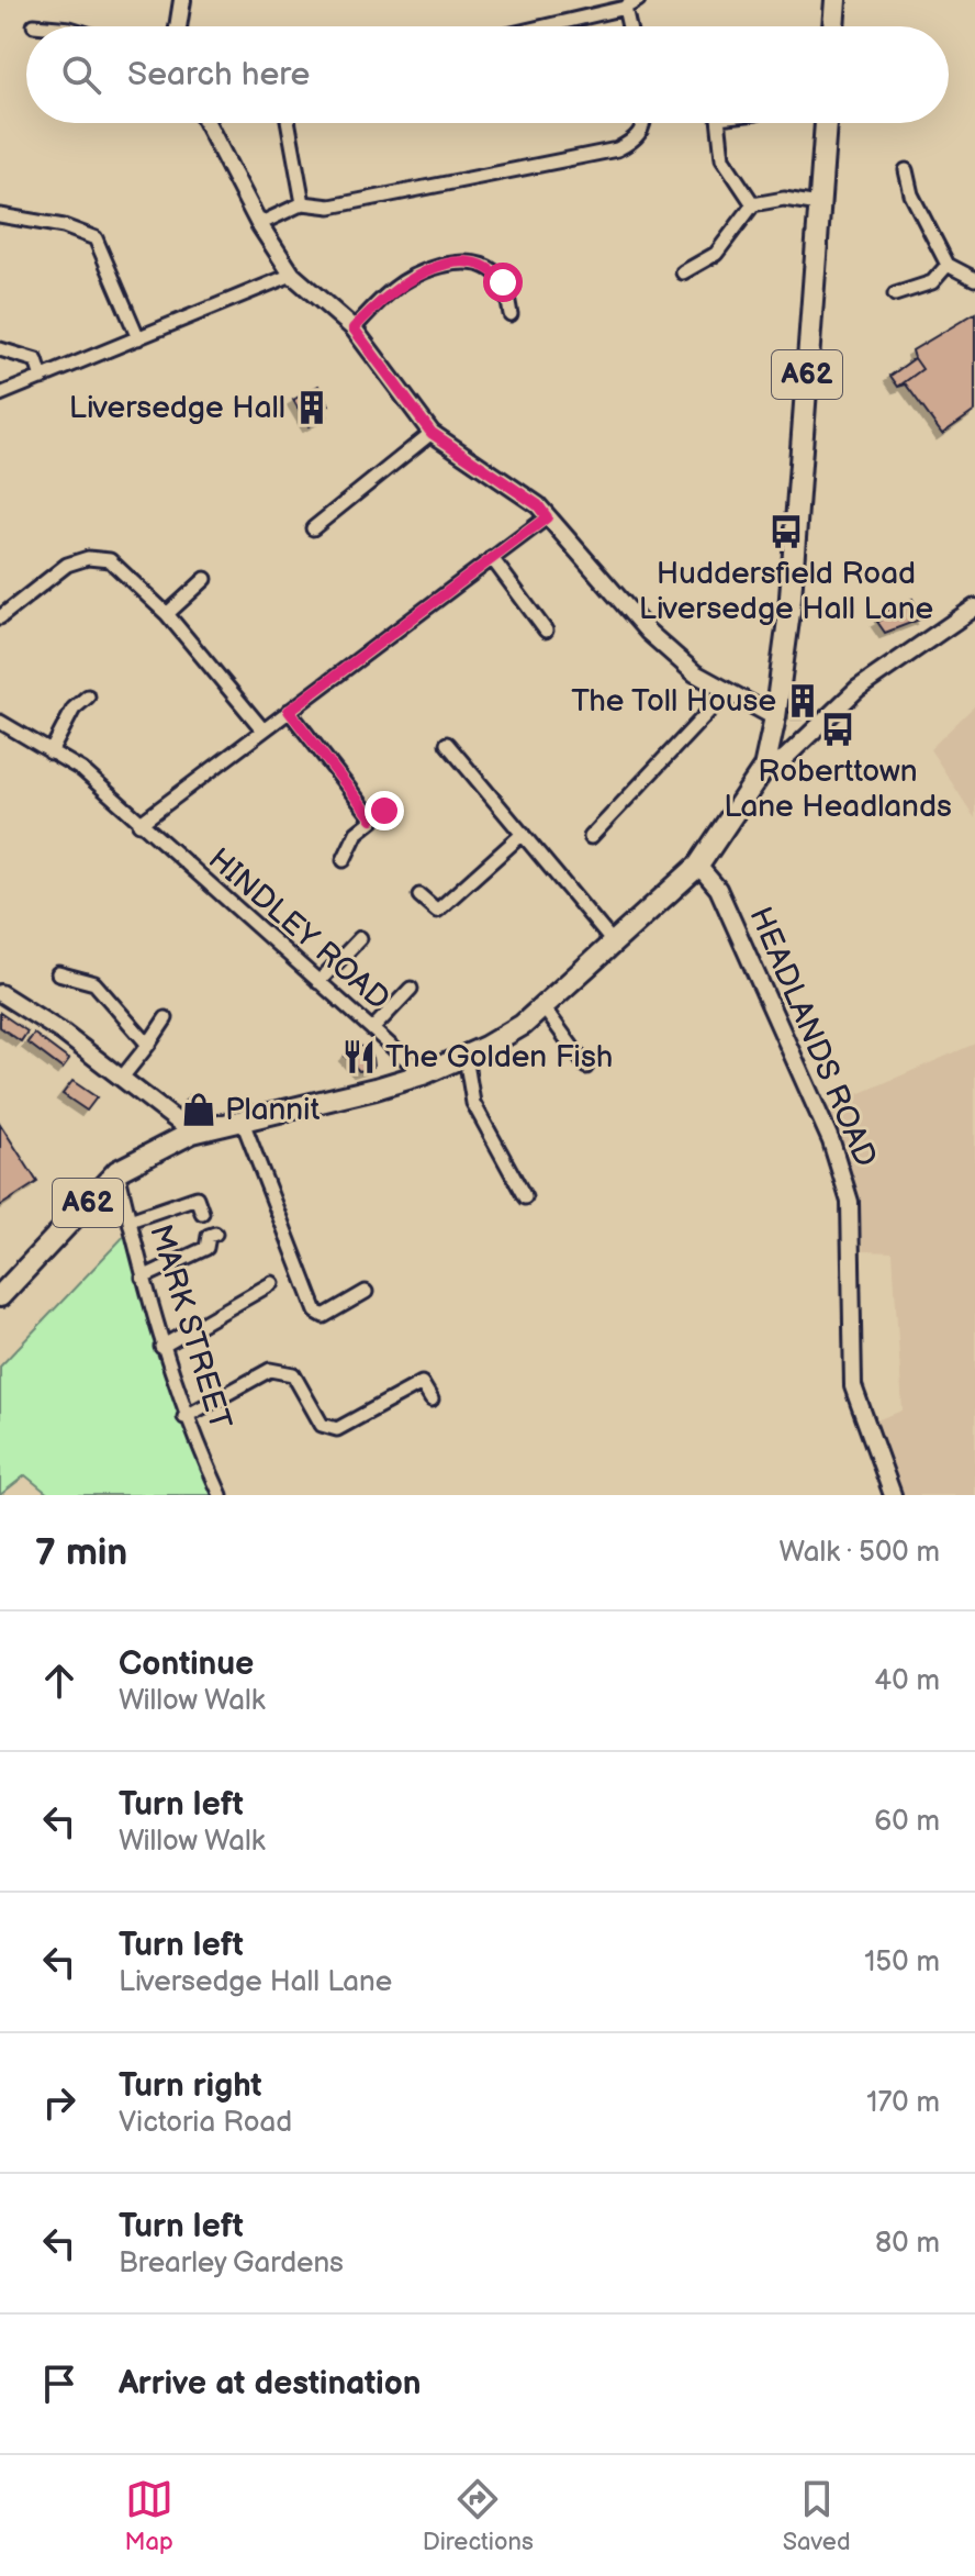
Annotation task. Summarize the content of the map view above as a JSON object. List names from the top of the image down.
{
  "streets": {
    "main road": ["A62"],
    "street": ["HINDLEY ROAD", "HEADLANDS ROAD", "MARK STREET"]
  },
  "crossings": [
    ["A62", "HINDLEY ROAD"],
    ["A62", "HEADLANDS ROAD"],
    ["A62", "MARK STREET"]
  ],
  "places": {
    "building": ["Liversedge Hall", "The Toll House"],
    "bus stop": ["Huddersfield Road Liversedge Hall Lane", "Roberttown Lane Headlands"],
    "restaurant": ["The Golden Fish"],
    "shop": ["Plannit"]
  },
  "page": {
    "search": "Search here",
    "heading": ["7 min", "Walk · 500 m"],
    "list": [
      ["Continue", "Willow Walk", "40 m"],
      ["Turn left", "Willow Walk", "60 m"],
      ["Turn left", "Liversedge Hall Lane", "150 m"],
      ["Turn right", "Victoria Road", "170 m"],
      ["Turn left", "Brearley Gardens", "80 m"],
      "Arrive at destination"
    ],
    "nav": ["Map", "Directions", "Saved"]
  }
}
